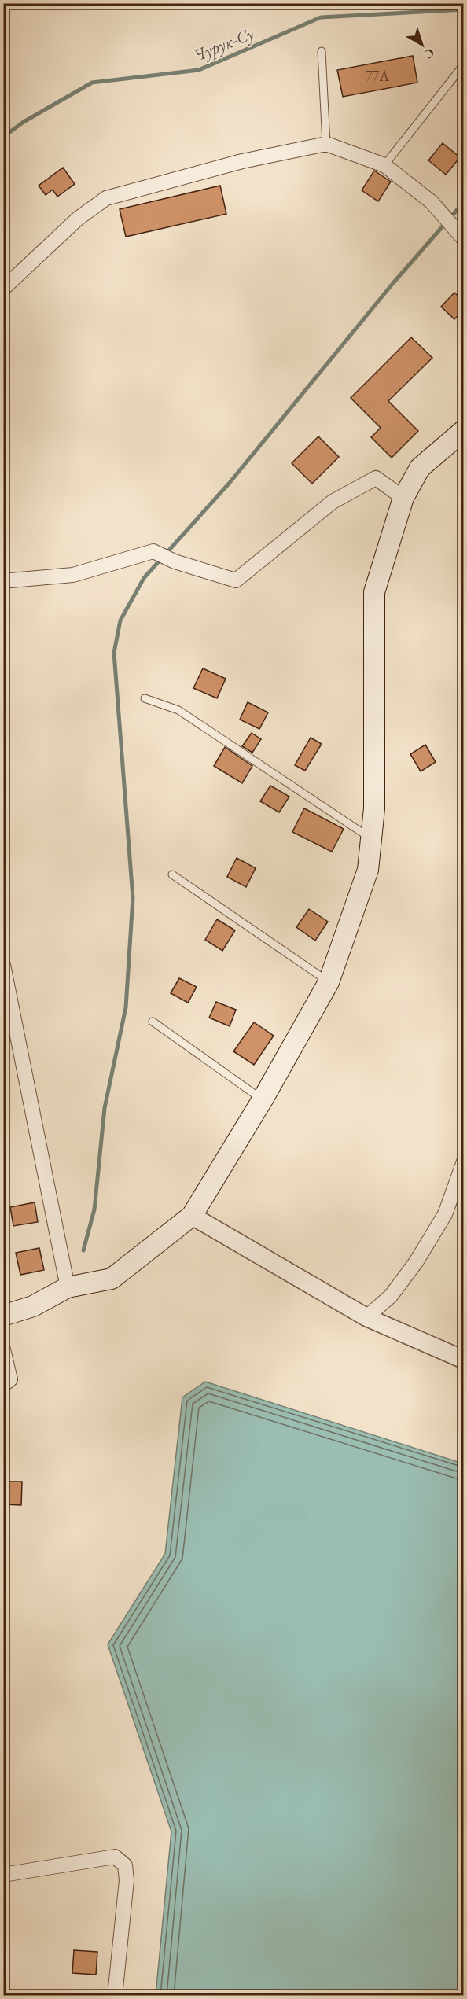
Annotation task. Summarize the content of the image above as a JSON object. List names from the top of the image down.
{
  "water": ["Чурук-Су"],
  "house_numbers": ["77А"],
  "north": "bottom right"
}
